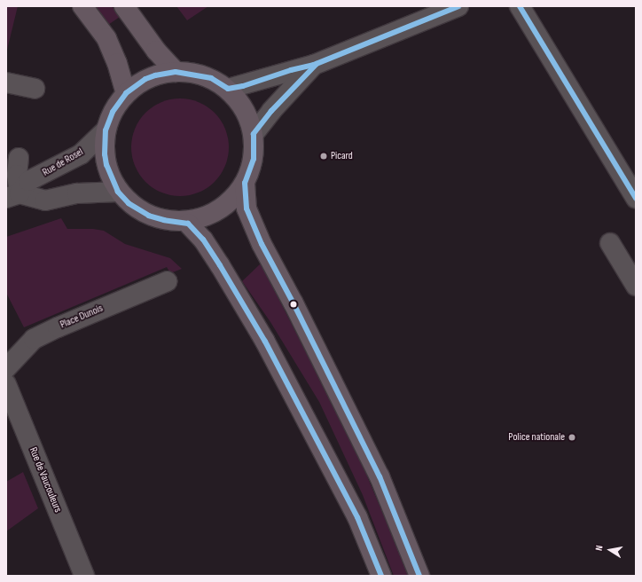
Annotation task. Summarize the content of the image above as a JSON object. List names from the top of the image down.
{
  "streets": {
    "street": ["Rue de Rosel", "Place Dunois", "Rue de Vaucouleurs"]
  },
  "places": ["Picard", "Police nationale"],
  "north": "left"
}
